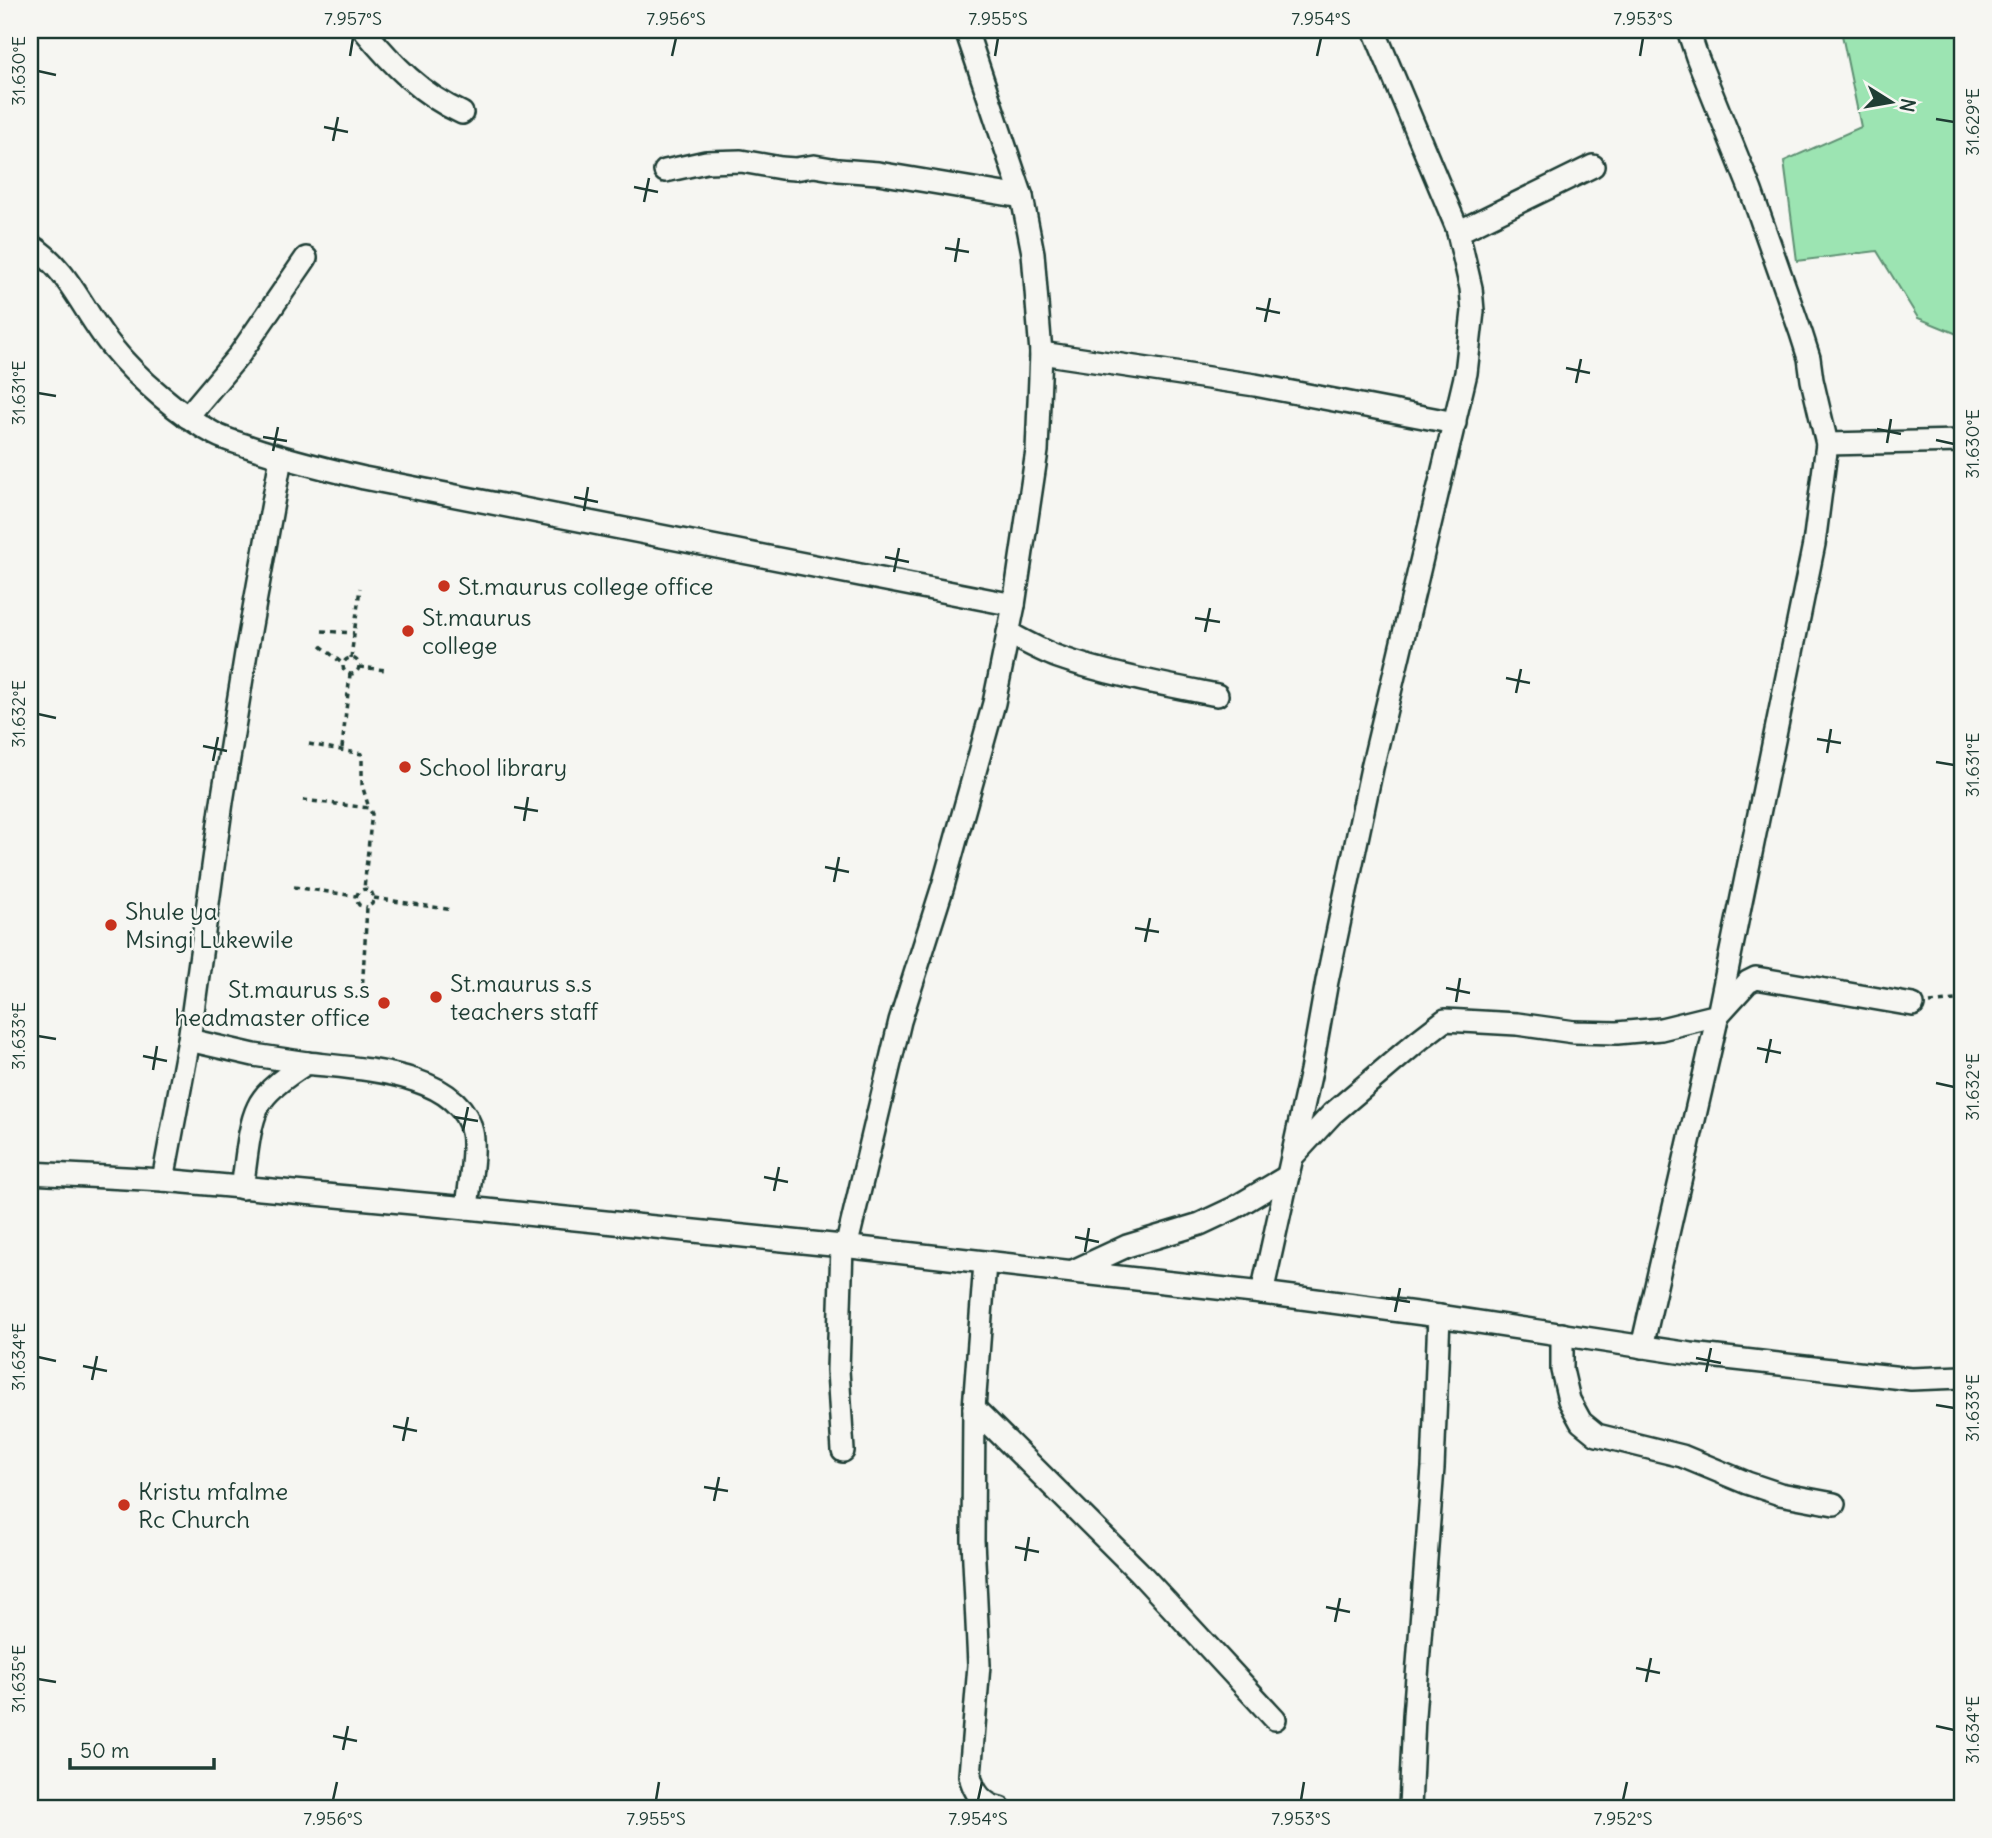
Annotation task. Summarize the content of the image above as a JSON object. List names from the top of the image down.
{
  "places": [
    "St.maurus college office",
    "St.maurus college",
    "School library",
    "Shule ya Msingi Lukewile",
    "St.maurus s.s teachers staff",
    "St.maurus s.s headmaster office",
    "Kristu mfalme Rc Church"
  ],
  "scale_bar": "50 m",
  "north": "right",
  "coordinates": [
    "7.957°S",
    "7.956°S",
    "7.955°S",
    "7.954°S",
    "7.953°S",
    "31.630°E",
    "31.629°E",
    "31.631°E",
    "31.632°E",
    "31.633°E",
    "31.634°E",
    "31.635°E",
    "7.952°S"
  ]
}
